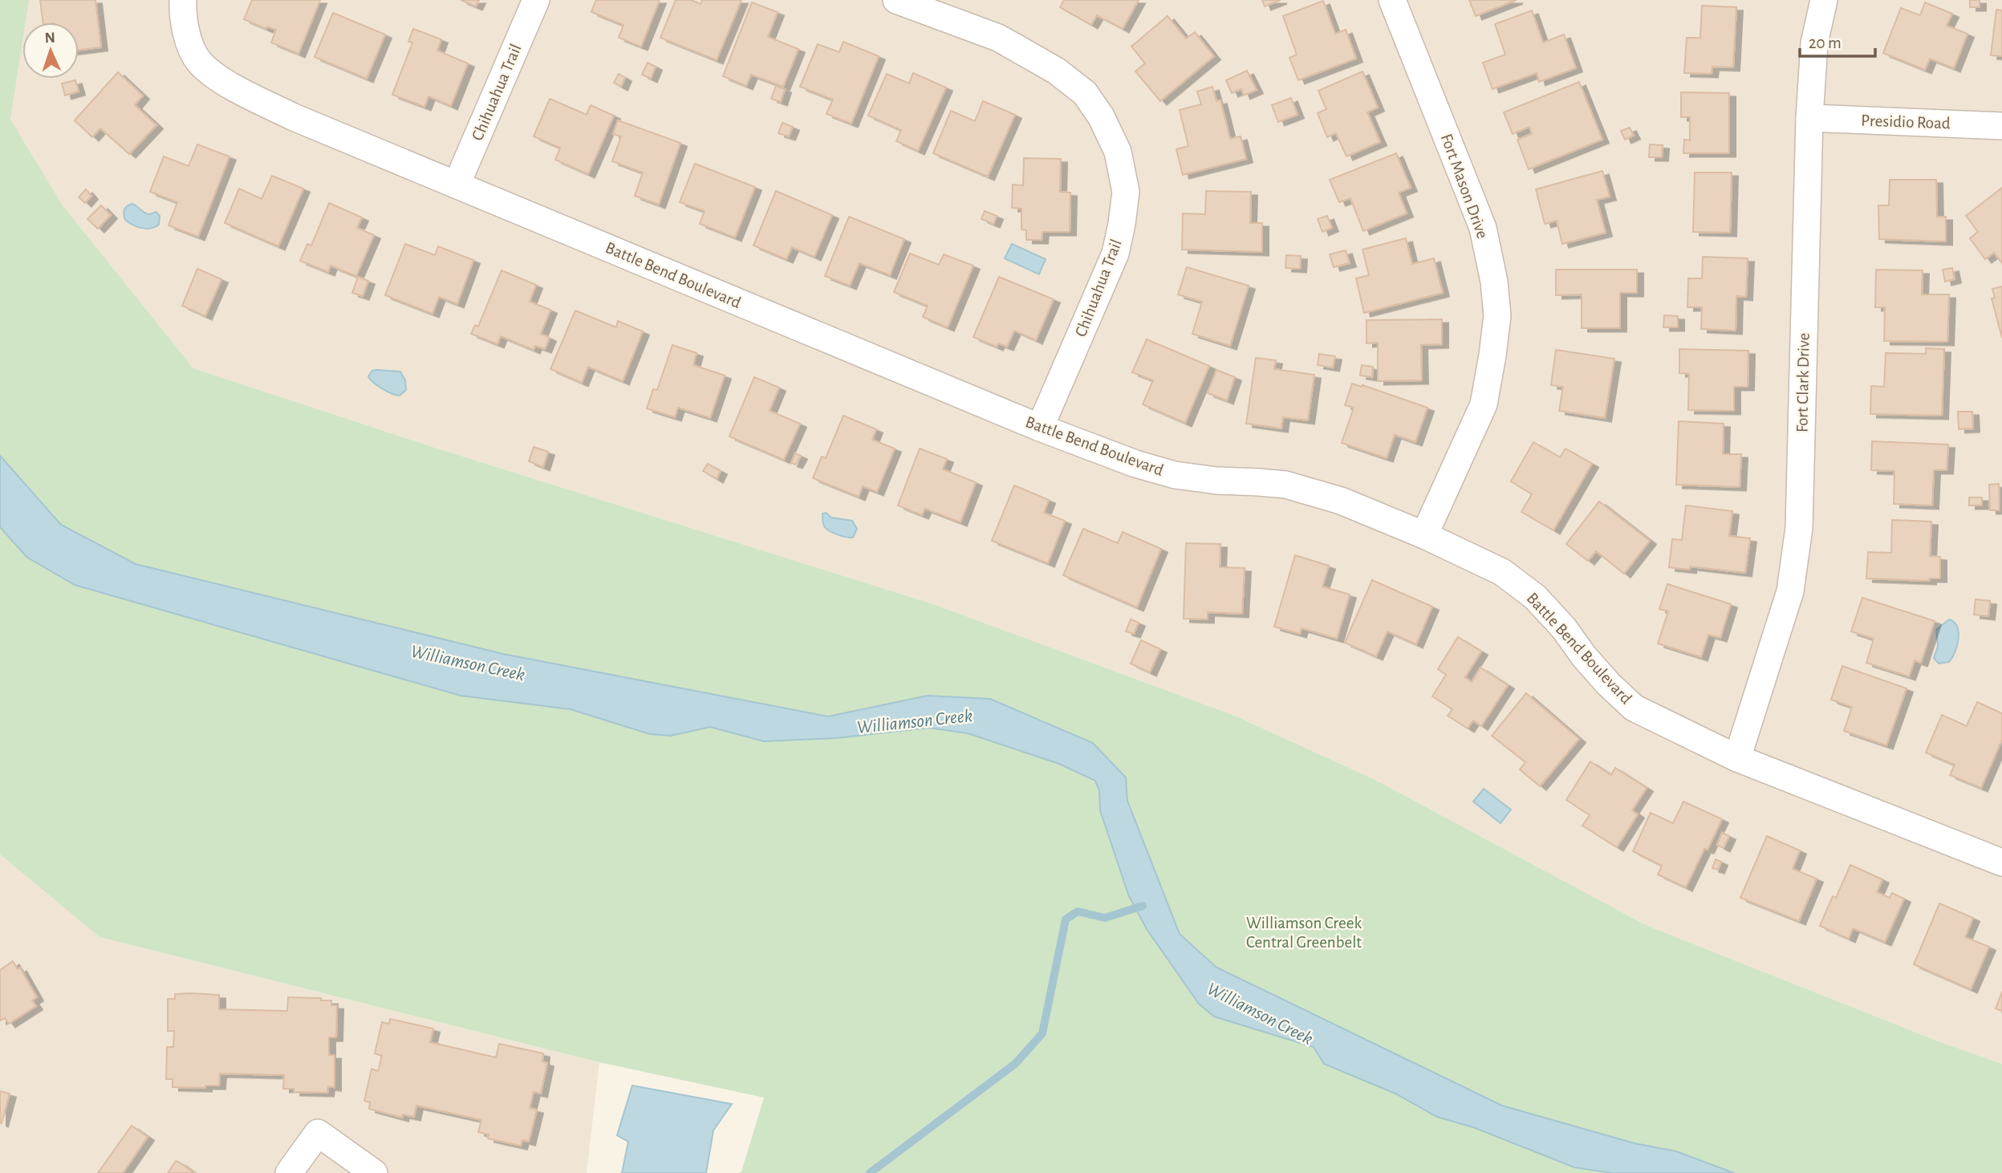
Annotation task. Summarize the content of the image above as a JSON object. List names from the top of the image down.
{
  "streets": {
    "street": [
      "Chihuahua Trail",
      "Presidio Road",
      "Fort Mason Drive",
      "Battle Bend Boulevard",
      "Fort Clark Drive"
    ]
  },
  "crossings": [
    ["Chihuahua Trail", "Battle Bend Boulevard"],
    ["Presidio Road", "Fort Clark Drive"],
    ["Fort Mason Drive", "Battle Bend Boulevard"],
    ["Battle Bend Boulevard", "Fort Clark Drive"]
  ],
  "water": ["Williamson Creek"],
  "parks": ["Williamson Creek Central Greenbelt"],
  "scale_bar": "20 m",
  "north": "top"
}
